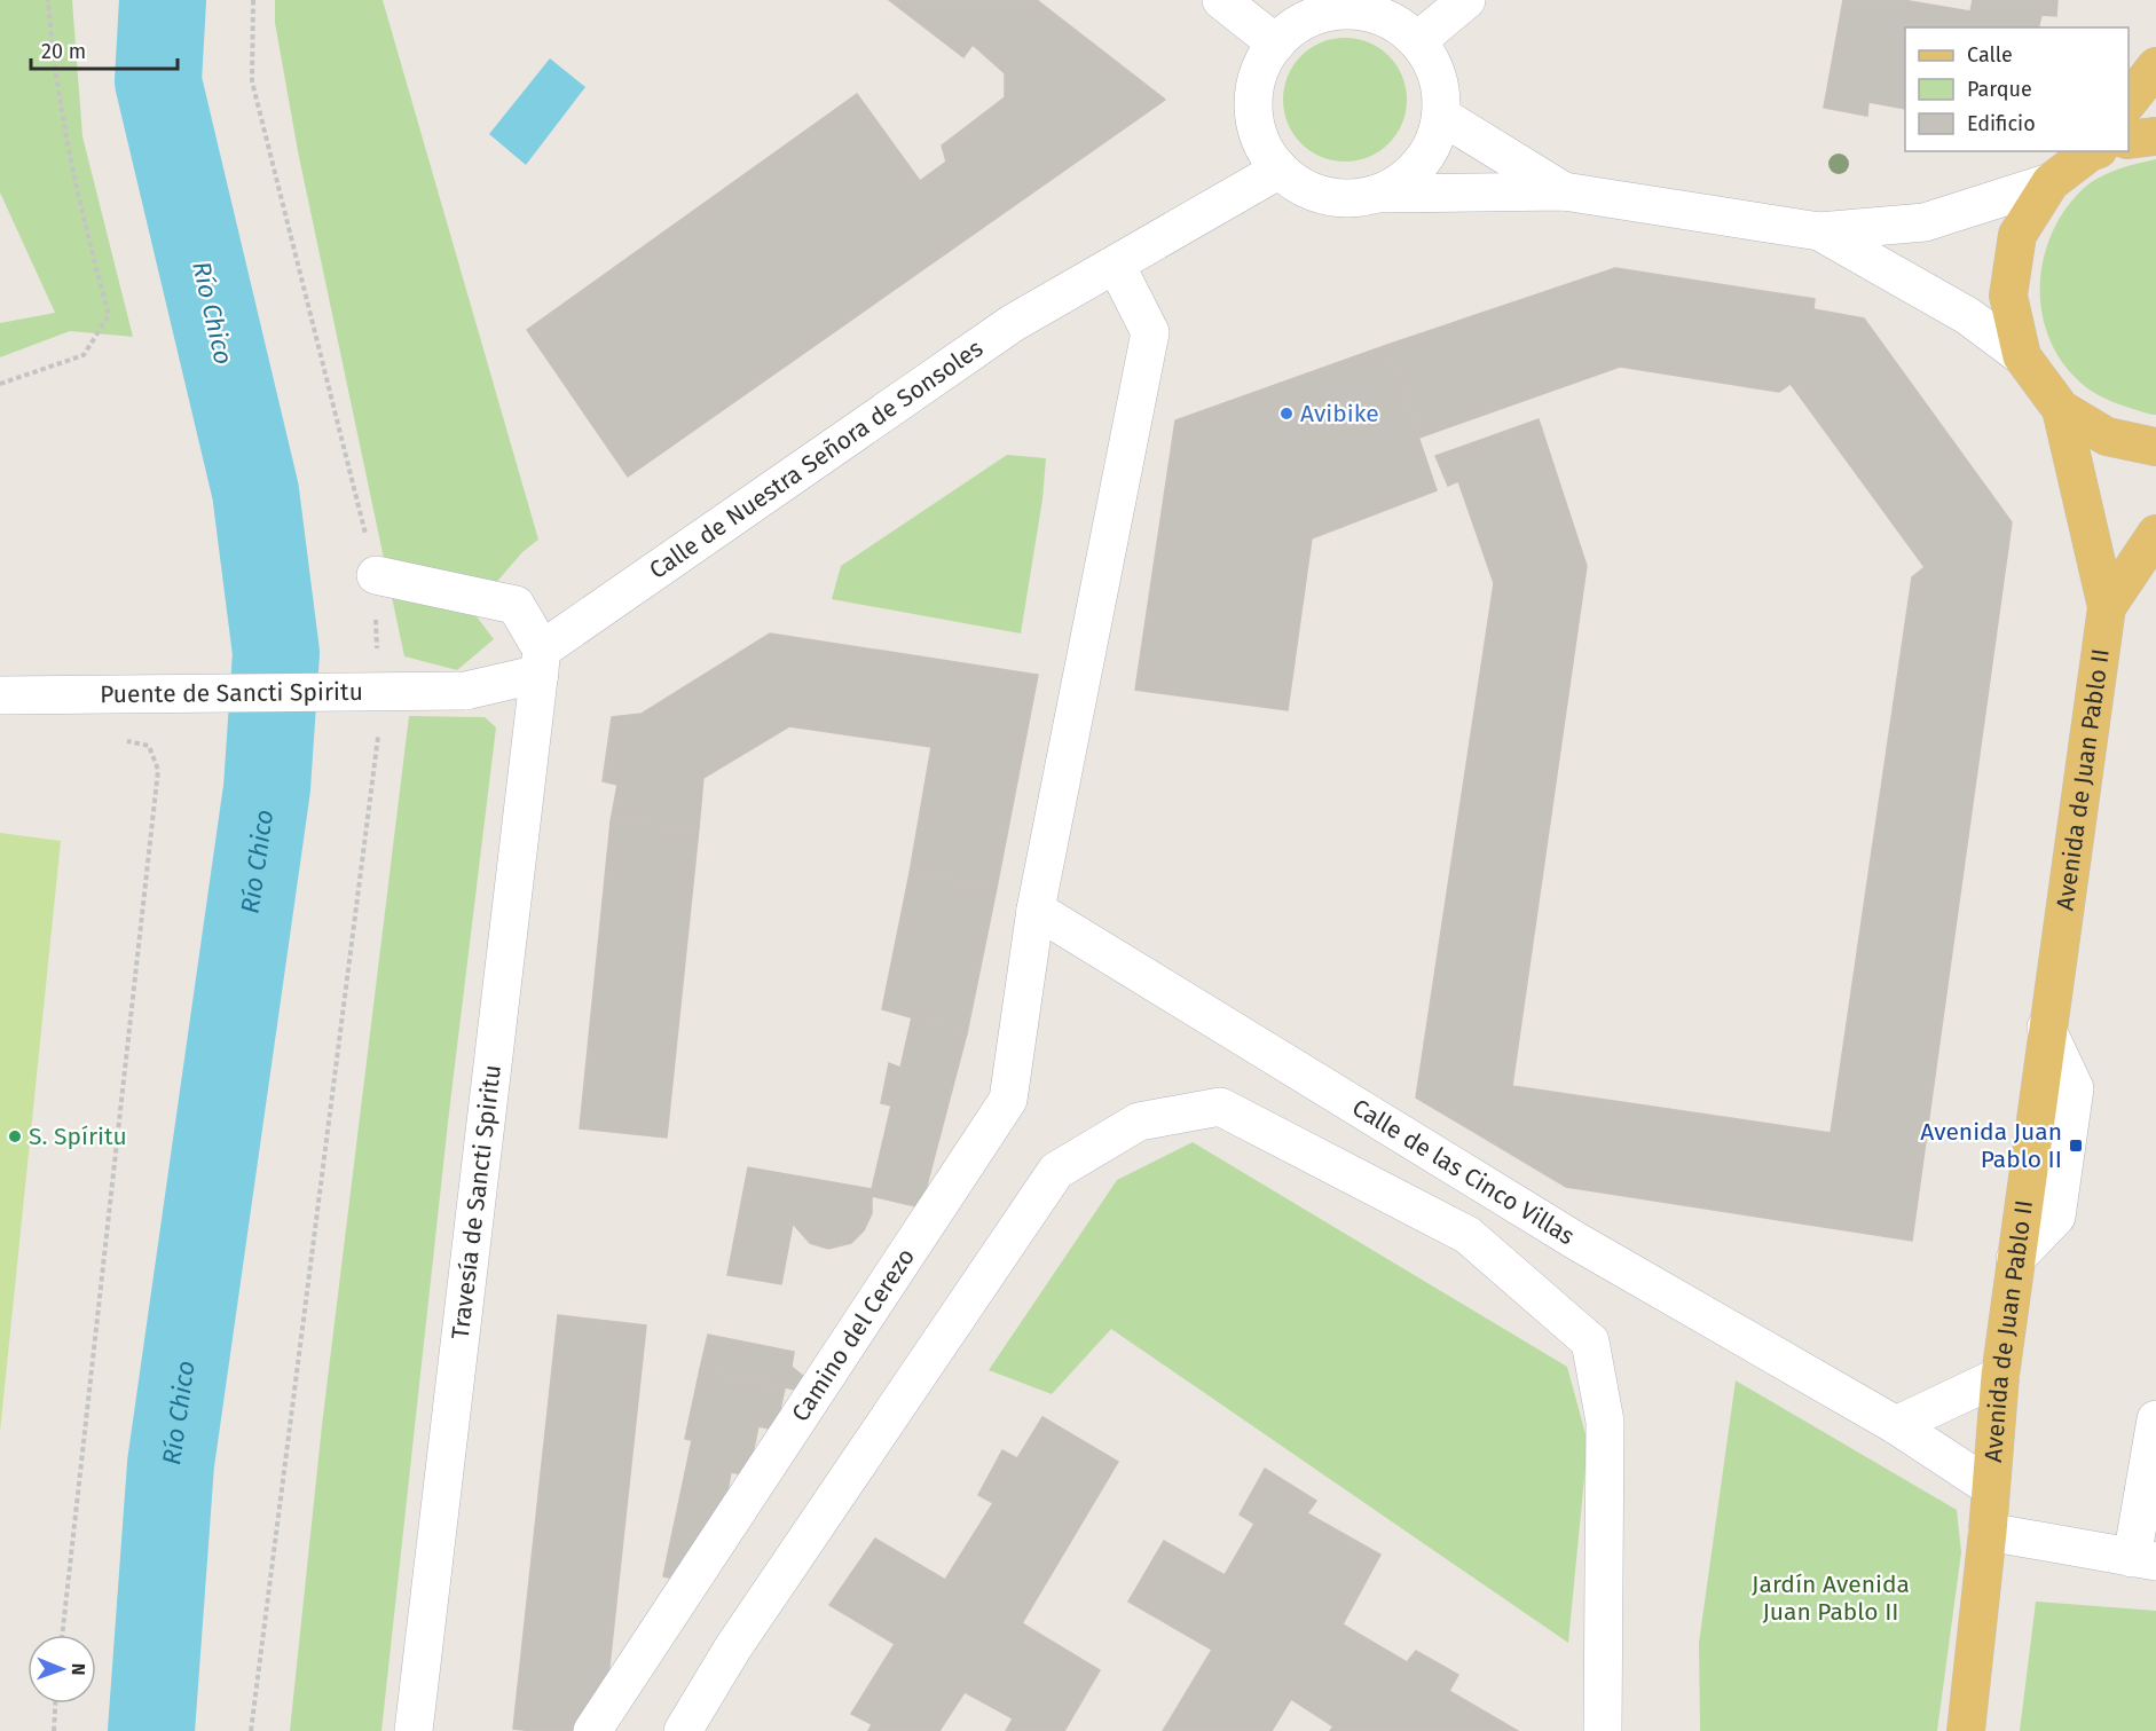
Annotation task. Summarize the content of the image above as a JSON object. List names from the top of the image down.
{
  "streets": {
    "main road": ["Avenida de Juan Pablo II"],
    "street": [
      "Calle de Nuestra Señora de Sonsoles",
      "Puente de Sancti Spiritu",
      "Calle de las Cinco Villas",
      "Travesía de Sancti Spiritu",
      "Camino del Cerezo"
    ]
  },
  "crossings": [
    ["Calle de Nuestra Señora de Sonsoles", "Puente de Sancti Spiritu"],
    ["Calle de Nuestra Señora de Sonsoles", "Travesía de Sancti Spiritu"],
    ["Puente de Sancti Spiritu", "Travesía de Sancti Spiritu"],
    ["Avenida de Juan Pablo II", "Calle de las Cinco Villas"],
    ["Calle de las Cinco Villas", "Camino del Cerezo"]
  ],
  "water": ["Río Chico"],
  "parks": ["Jardín Avenida Juan Pablo II"],
  "places": {
    "other": ["Avibike", "S. Spíritu"],
    "transit": ["Avenida Juan Pablo II"]
  },
  "legend": ["Calle", "Parque", "Edificio"],
  "scale_bar": "20 m",
  "north": "right"
}
